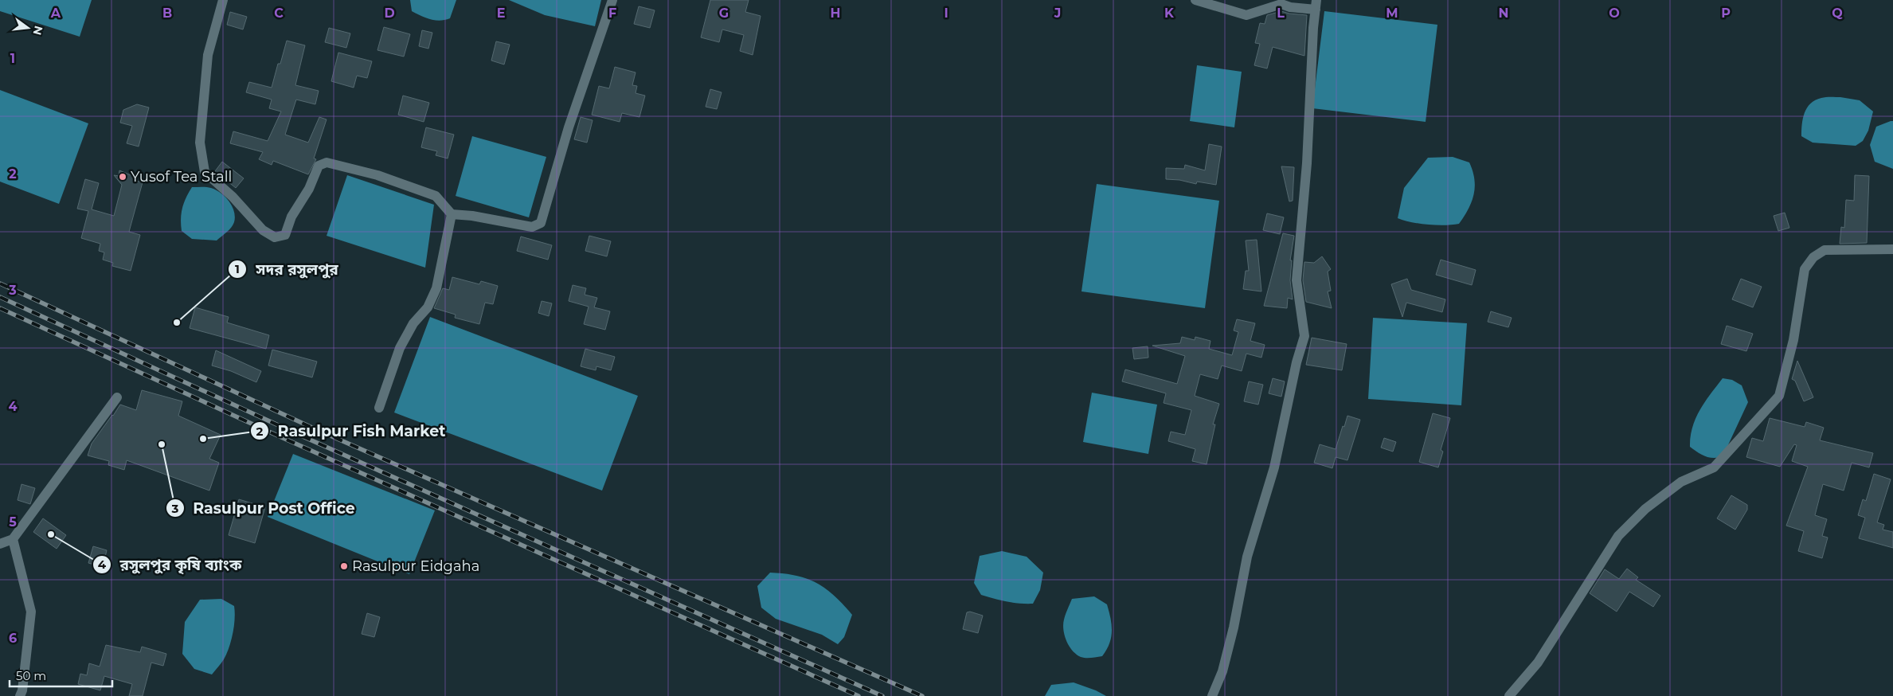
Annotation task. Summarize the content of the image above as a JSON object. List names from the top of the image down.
{
  "places": [
    "Yusof Tea Stall",
    "সদর রসুলপুর",
    "Rasulpur Fish Market",
    "Rasulpur Post Office",
    "রসুলপুর কৃষি ব্যাংক",
    "Rasulpur Eidgaha"
  ],
  "scale_bar": "50 m",
  "north": "right",
  "grid": {
    "columns": [
      "A",
      "B",
      "C",
      "D",
      "E",
      "F",
      "G",
      "H",
      "I",
      "J",
      "K",
      "L",
      "M",
      "N",
      "O",
      "P",
      "Q"
    ],
    "rows": [
      "1",
      "2",
      "3",
      "4",
      "5",
      "6"
    ]
  }
}
